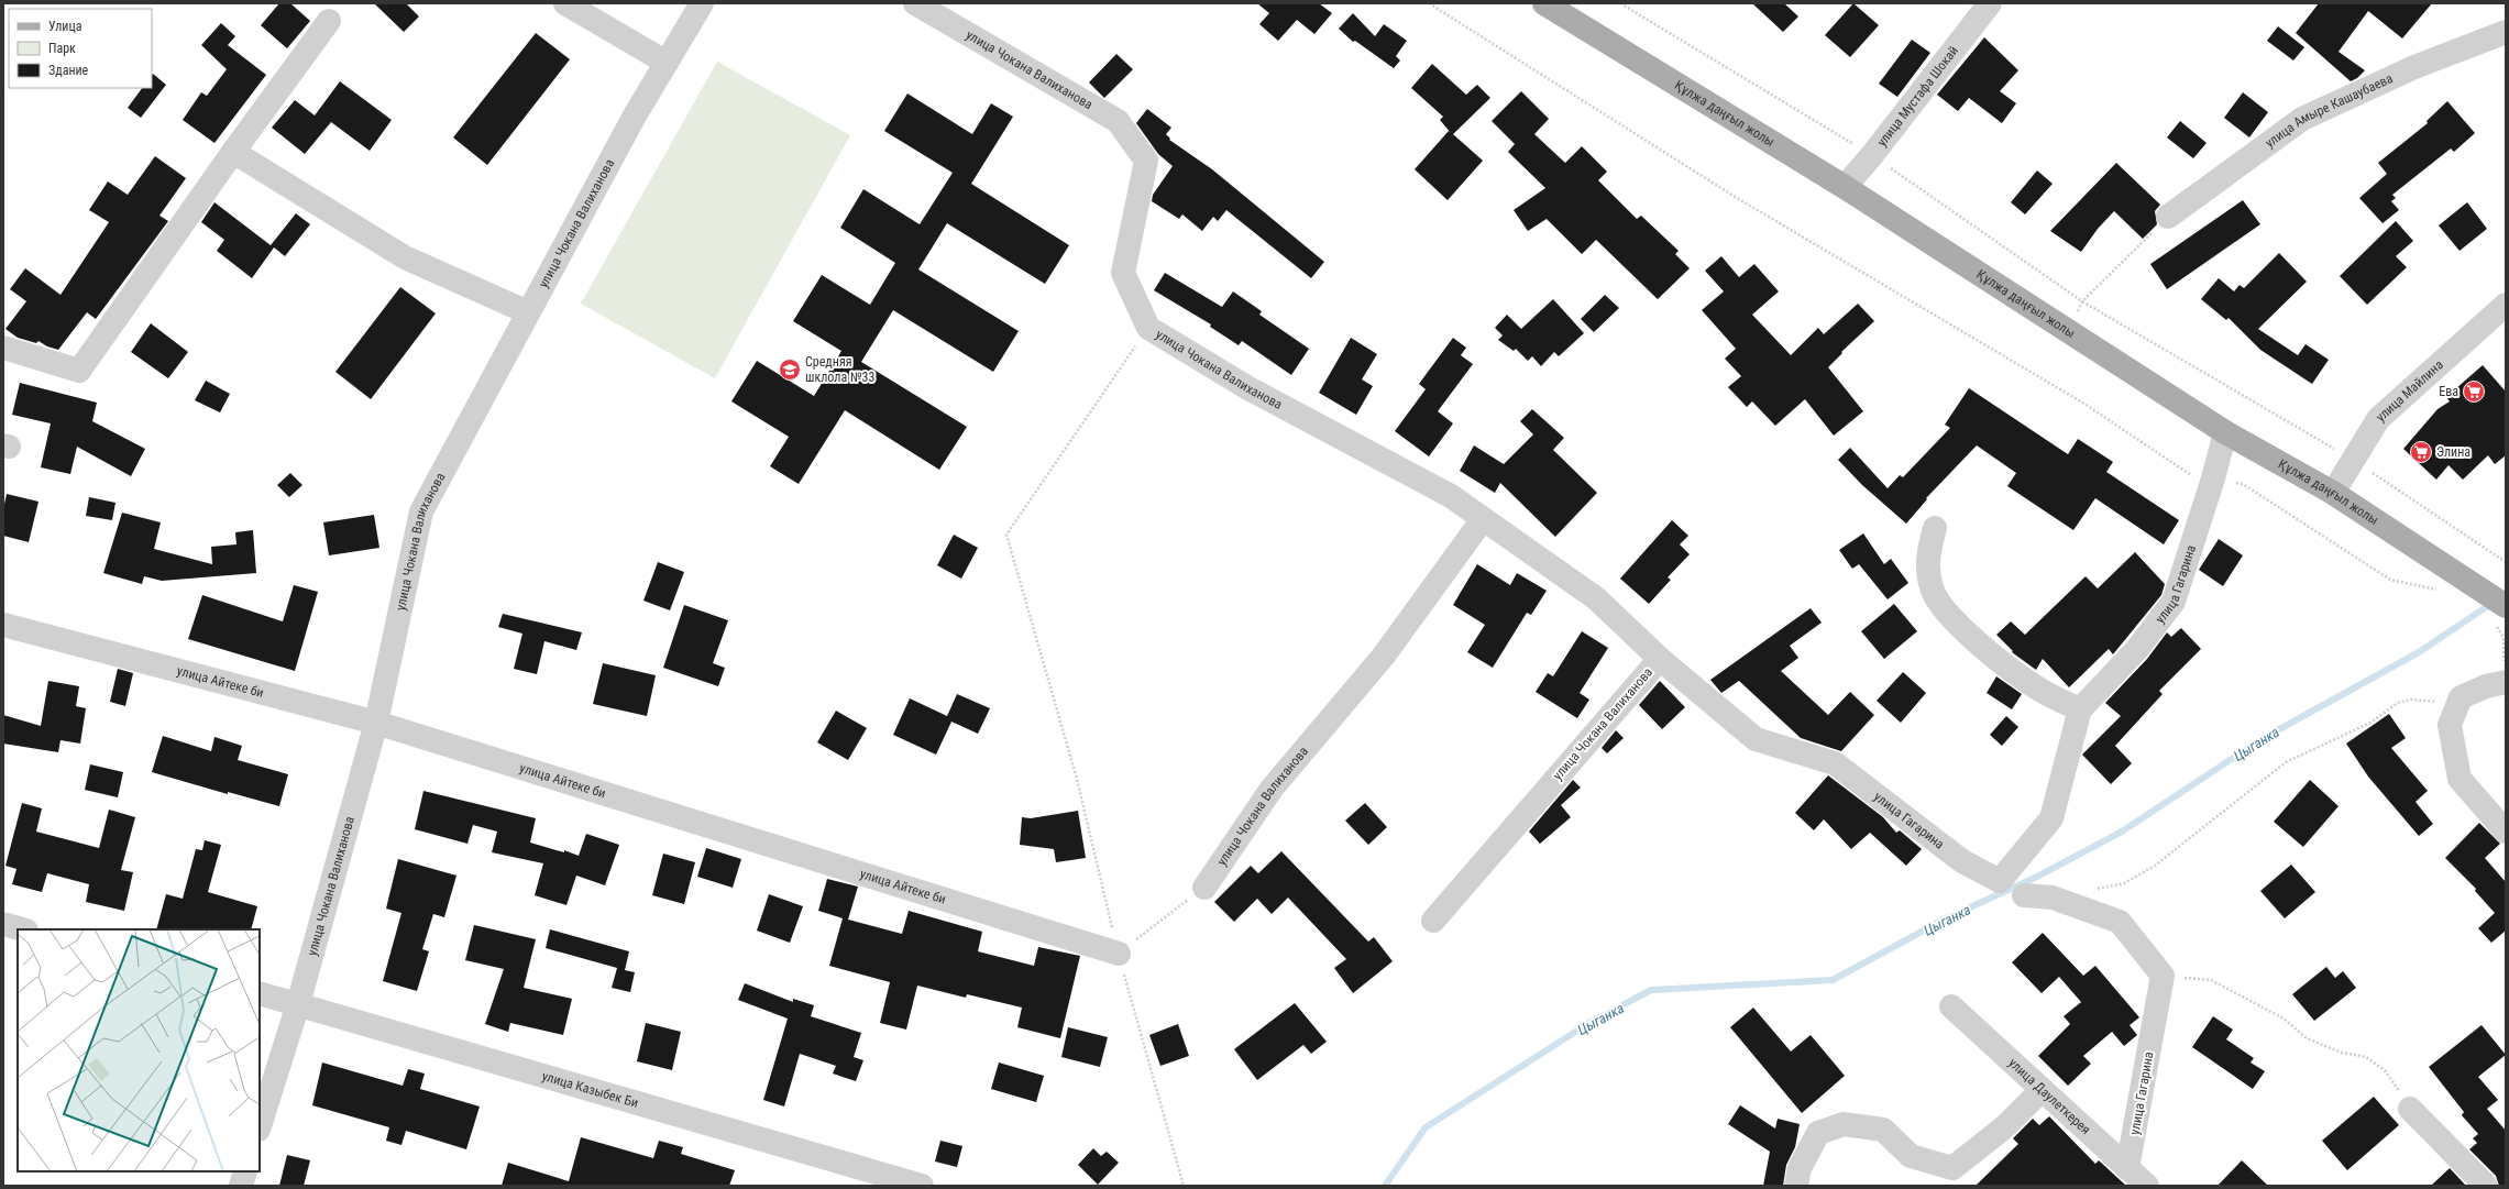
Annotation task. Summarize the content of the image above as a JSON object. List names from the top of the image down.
{
  "streets": {
    "main road": ["Құлжа даңғыл жолы"],
    "street": [
      "улица Чокана Валиханова",
      "улица Мустафа Шокай",
      "улица Амыре Кашаубаева",
      "улица Майлина",
      "улица Гагарина",
      "улица Айтеке би",
      "улица Казыбек Би",
      "улица Даулеткерея"
    ]
  },
  "crossings": [
    ["улица Чокана Валиханова", "улица Гагарина"],
    ["улица Чокана Валиханова", "улица Айтеке би"],
    ["улица Чокана Валиханова", "улица Казыбек Би"],
    ["улица Мустафа Шокай", "Құлжа даңғыл жолы"],
    ["Құлжа даңғыл жолы", "улица Майлина"],
    ["Құлжа даңғыл жолы", "улица Гагарина"],
    ["улица Гагарина", "улица Даулеткерея"]
  ],
  "water": ["Цыганка"],
  "places": {
    "school or university": ["Средняя шклола №33"],
    "supermarket": ["Ева", "Элина"]
  },
  "legend": ["Улица", "Парк", "Здание"]
}
